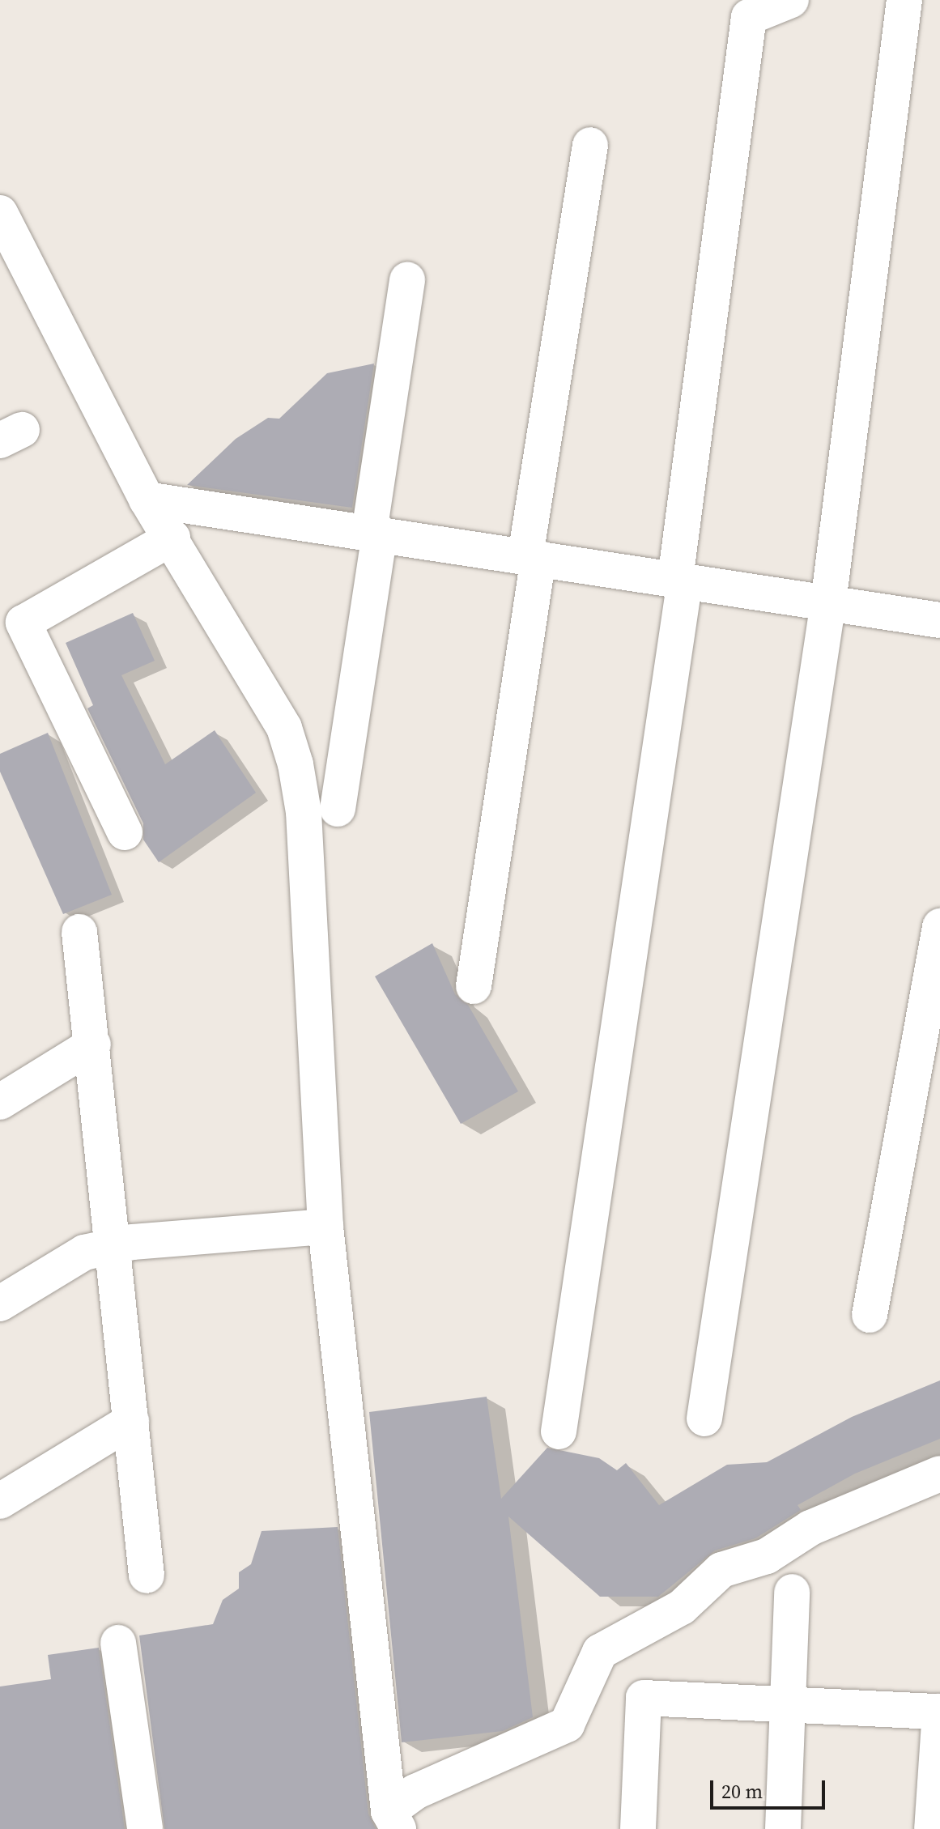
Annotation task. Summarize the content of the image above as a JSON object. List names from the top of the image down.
{
  "scale_bar": "20 m"
}
